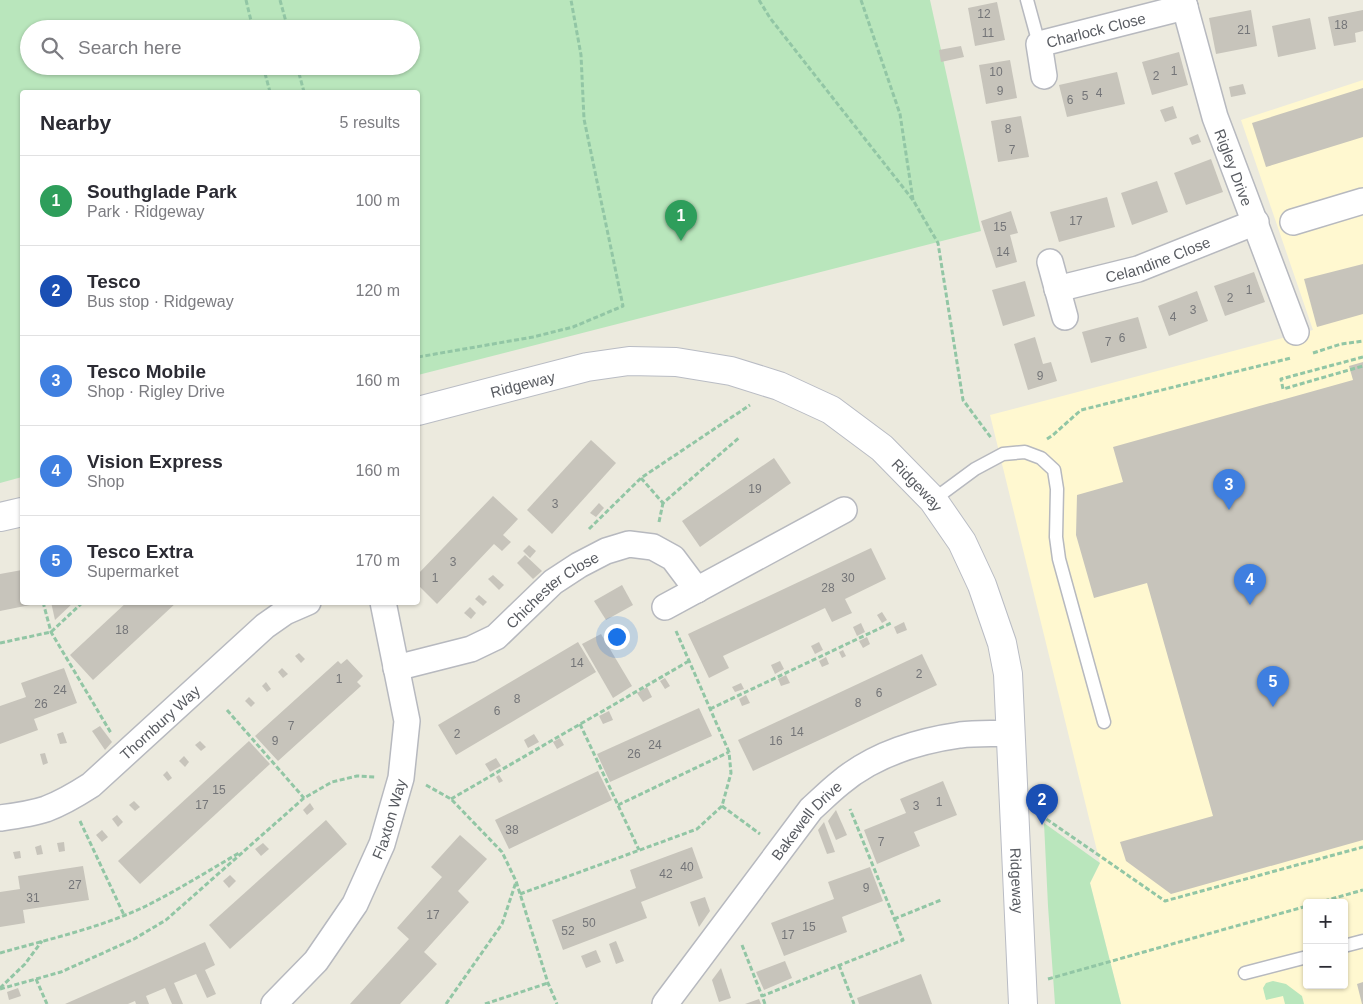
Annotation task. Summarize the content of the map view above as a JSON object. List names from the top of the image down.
{
  "streets": {
    "street": [
      "Charlock Close",
      "Rigley Drive",
      "Celandine Close",
      "Ridgeway",
      "Chichester Close",
      "Thornbury Way",
      "Flaxton Way",
      "Bakewell Drive"
    ]
  },
  "crossings": [
    ["Charlock Close", "Rigley Drive"],
    ["Rigley Drive", "Celandine Close"],
    ["Ridgeway", "Bakewell Drive"],
    ["Chichester Close", "Flaxton Way"]
  ],
  "house_numbers": [
    "12",
    "18",
    "21",
    "11",
    "1",
    "10",
    "2",
    "9",
    "4",
    "5",
    "6",
    "8",
    "7",
    "17",
    "15",
    "14",
    "1",
    "2",
    "3",
    "4",
    "6",
    "7",
    "9",
    "19",
    "3",
    "3",
    "1",
    "30",
    "28",
    "18",
    "14",
    "2",
    "1",
    "24",
    "6",
    "8",
    "8",
    "26",
    "6",
    "7",
    "14",
    "2",
    "9",
    "16",
    "24",
    "26",
    "15",
    "1",
    "17",
    "3",
    "38",
    "7",
    "40",
    "42",
    "27",
    "9",
    "31",
    "17",
    "50",
    "15",
    "52",
    "17"
  ],
  "page": {
    "search": "Search here",
    "heading": ["Nearby", "5 results"],
    "list": [
      {
        "mark": "1",
        "name": "Southglade Park",
        "note": "Park · Ridgeway",
        "value": "100 m"
      },
      {
        "mark": "2",
        "name": "Tesco",
        "note": "Bus stop · Ridgeway",
        "value": "120 m"
      },
      {
        "mark": "3",
        "name": "Tesco Mobile",
        "note": "Shop · Rigley Drive",
        "value": "160 m"
      },
      {
        "mark": "4",
        "name": "Vision Express",
        "note": "Shop",
        "value": "160 m"
      },
      {
        "mark": "5",
        "name": "Tesco Extra",
        "note": "Supermarket",
        "value": "170 m"
      }
    ],
    "pins": [
      "1",
      "3",
      "4",
      "5",
      "2"
    ],
    "map_buttons": ["+", "−"]
  }
}
